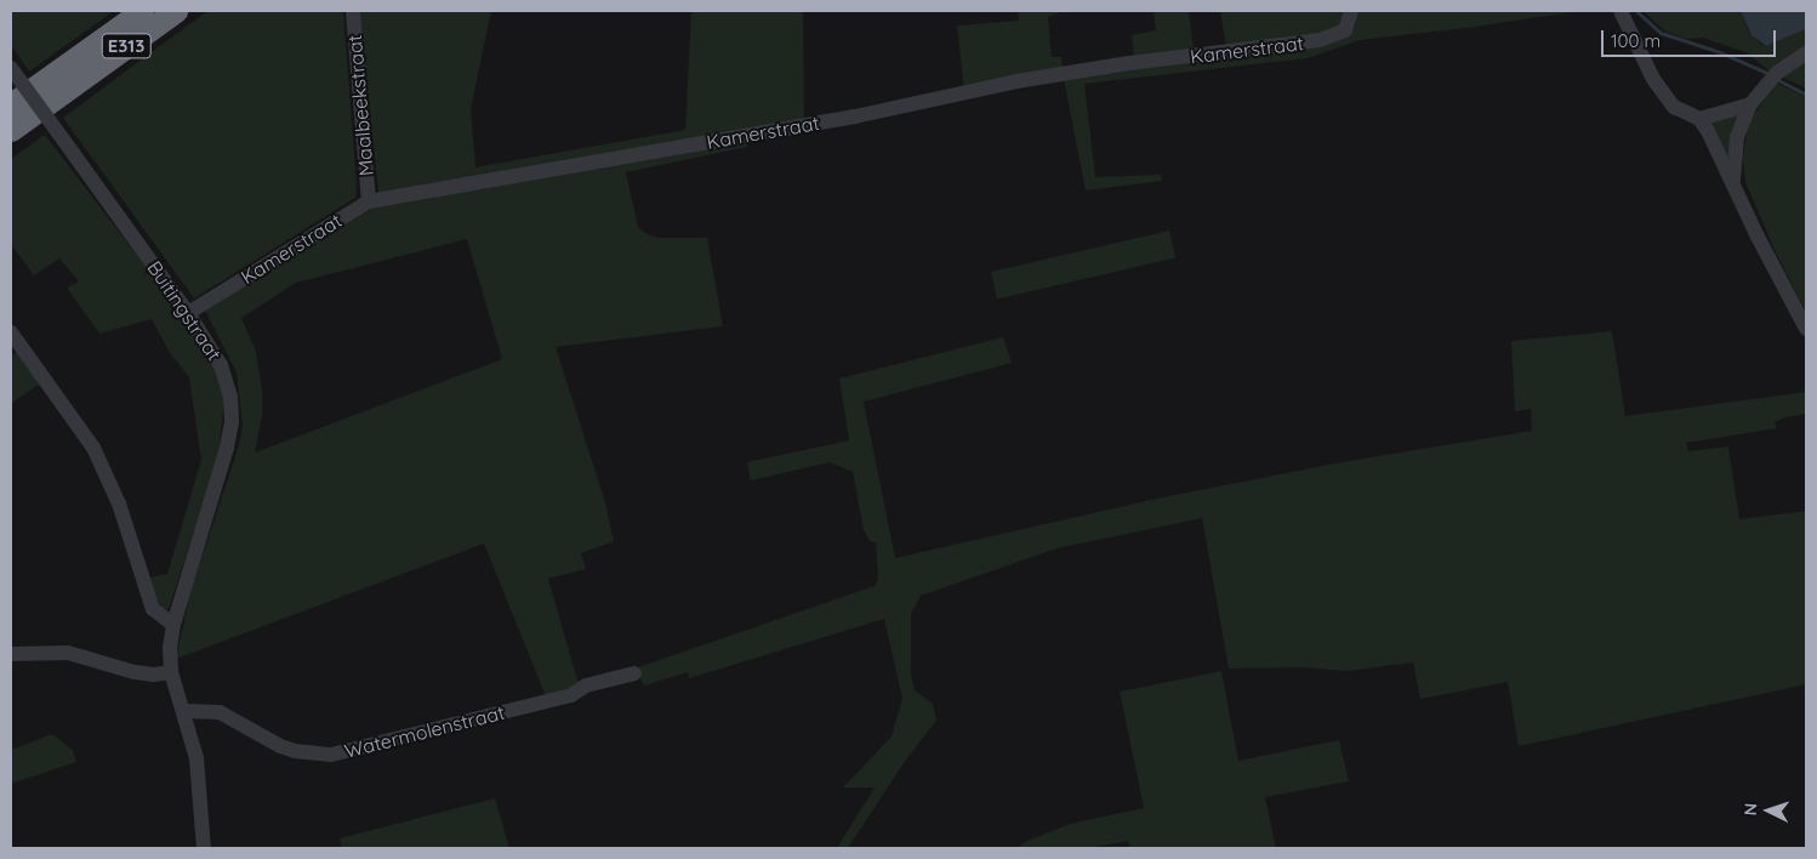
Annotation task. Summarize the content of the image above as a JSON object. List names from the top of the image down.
{
  "streets": {
    "highway": ["E313"],
    "street": [
      "Kamerstraat",
      "Maalbeekstraat",
      "Buitingstraat",
      "Watermolenstraat"
    ]
  },
  "crossings": [
    ["Kamerstraat", "Maalbeekstraat"],
    ["Kamerstraat", "Buitingstraat"],
    ["Buitingstraat", "Watermolenstraat"]
  ],
  "scale_bar": "100 m",
  "north": "left"
}
